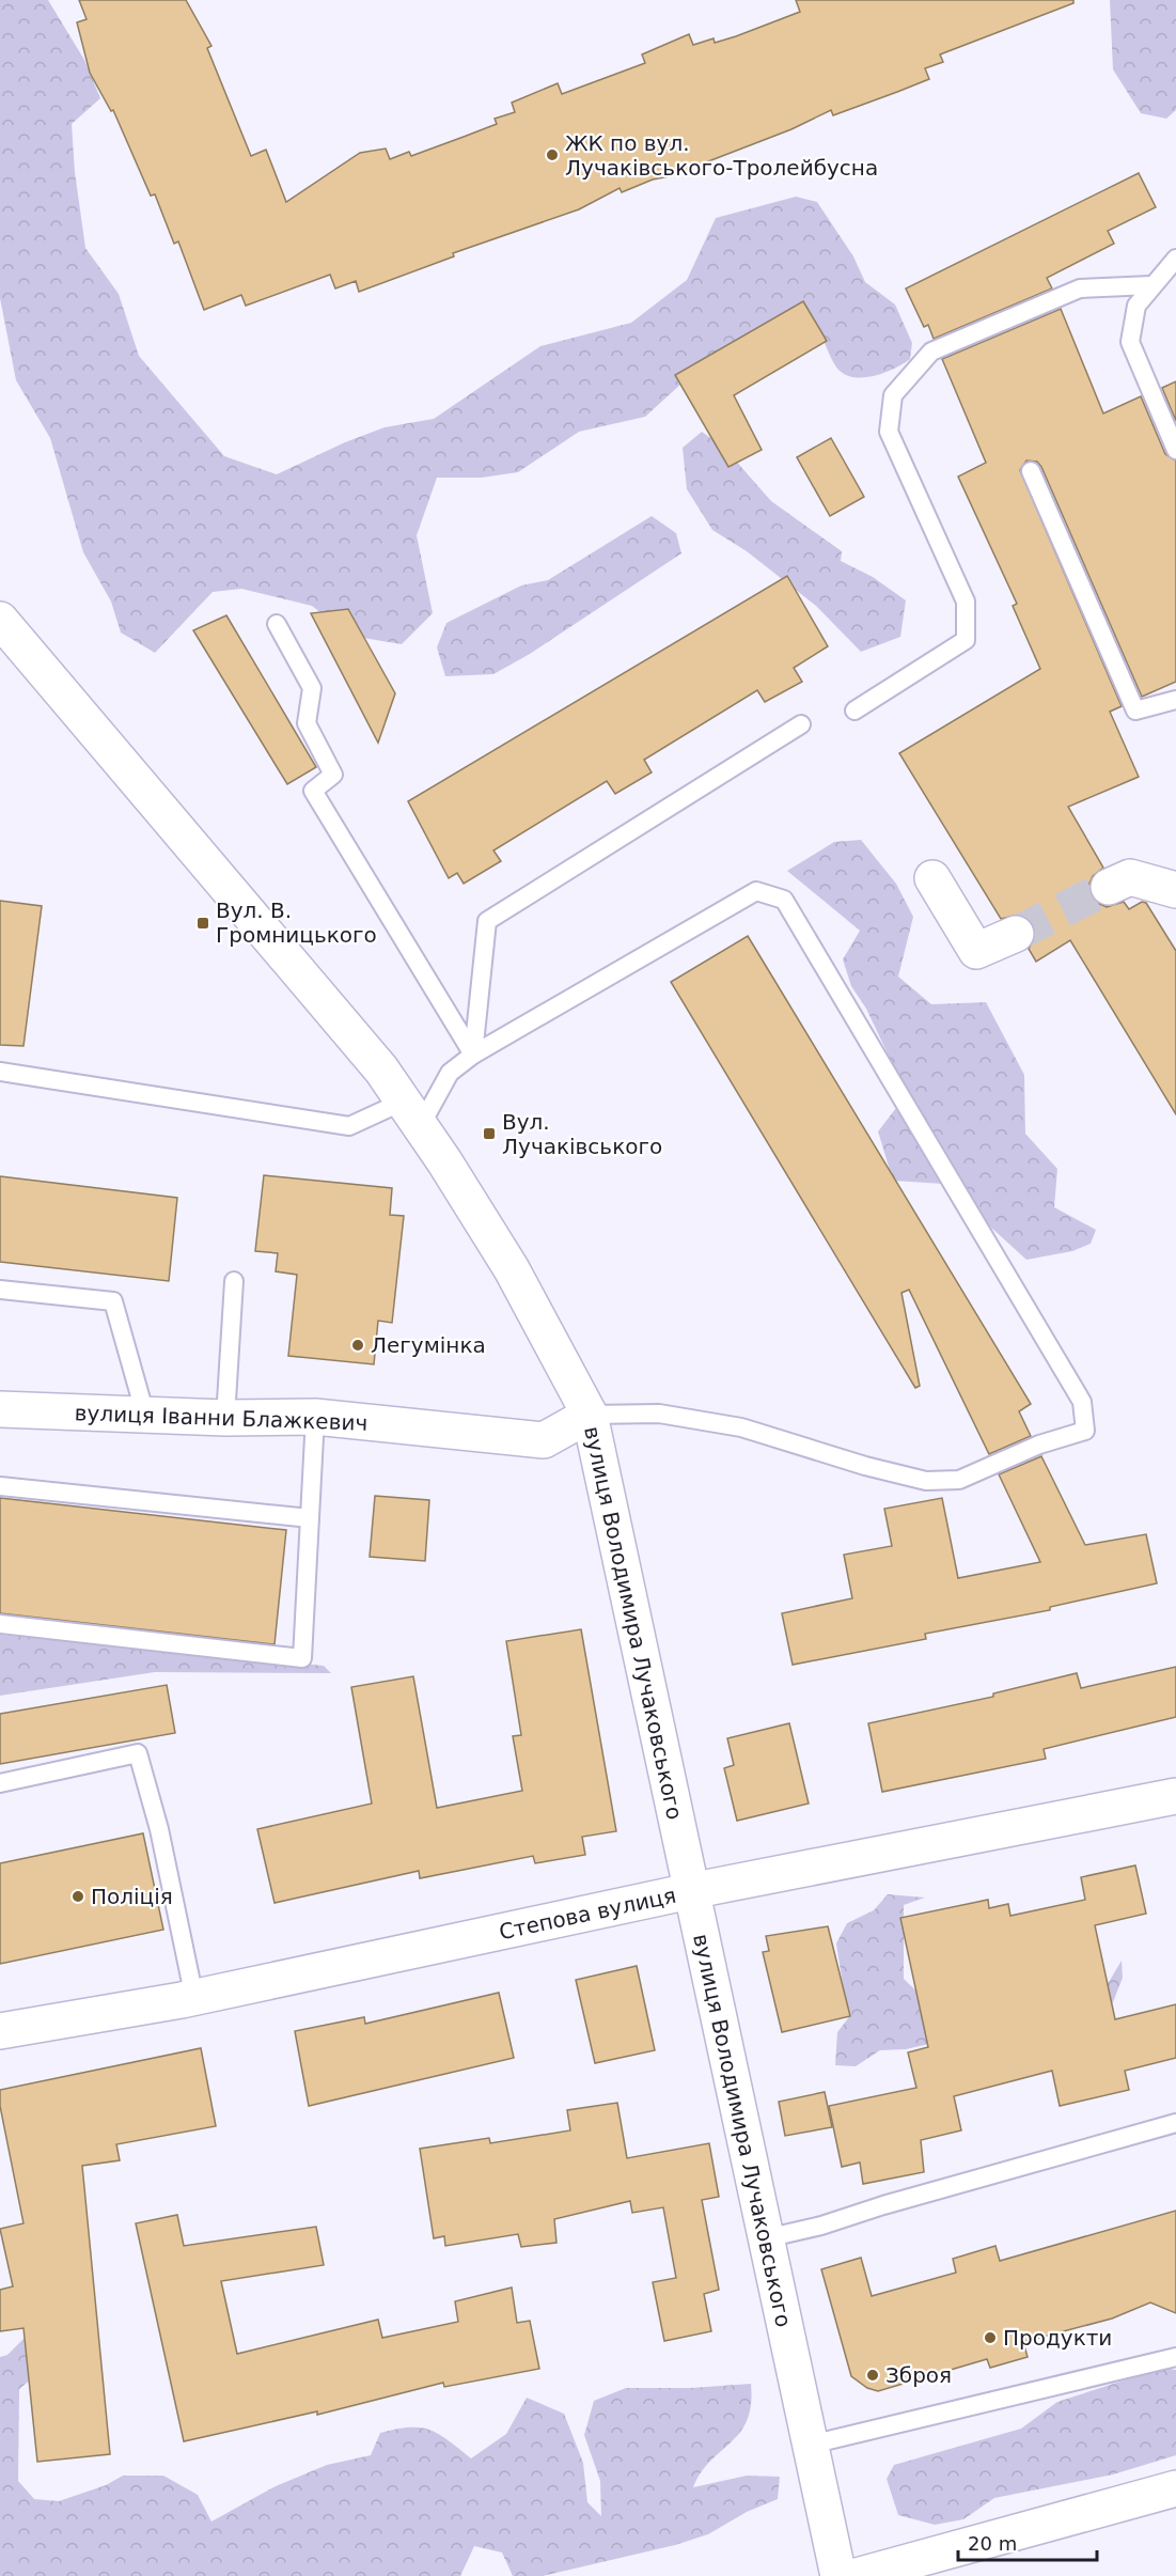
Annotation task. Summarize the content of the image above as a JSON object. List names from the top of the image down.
{
  "streets": {
    "main road": ["вулиця Іванни Блажкевич", "вулиця Володимира Лучаковського", "Степова вулиця"]
  },
  "crossings": [
    ["вулиця Іванни Блажкевич", "вулиця Володимира Лучаковського"],
    ["вулиця Володимира Лучаковського", "Степова вулиця"]
  ],
  "places": {
    "other": [
      "ЖК по вул. Лучаківського-Тролейбусна",
      "Легумінка",
      "Поліція",
      "Продукти",
      "Зброя"
    ],
    "transit": ["Вул. В. Громницького", "Вул. Лучаківського"]
  },
  "scale_bar": "20 m"
}
